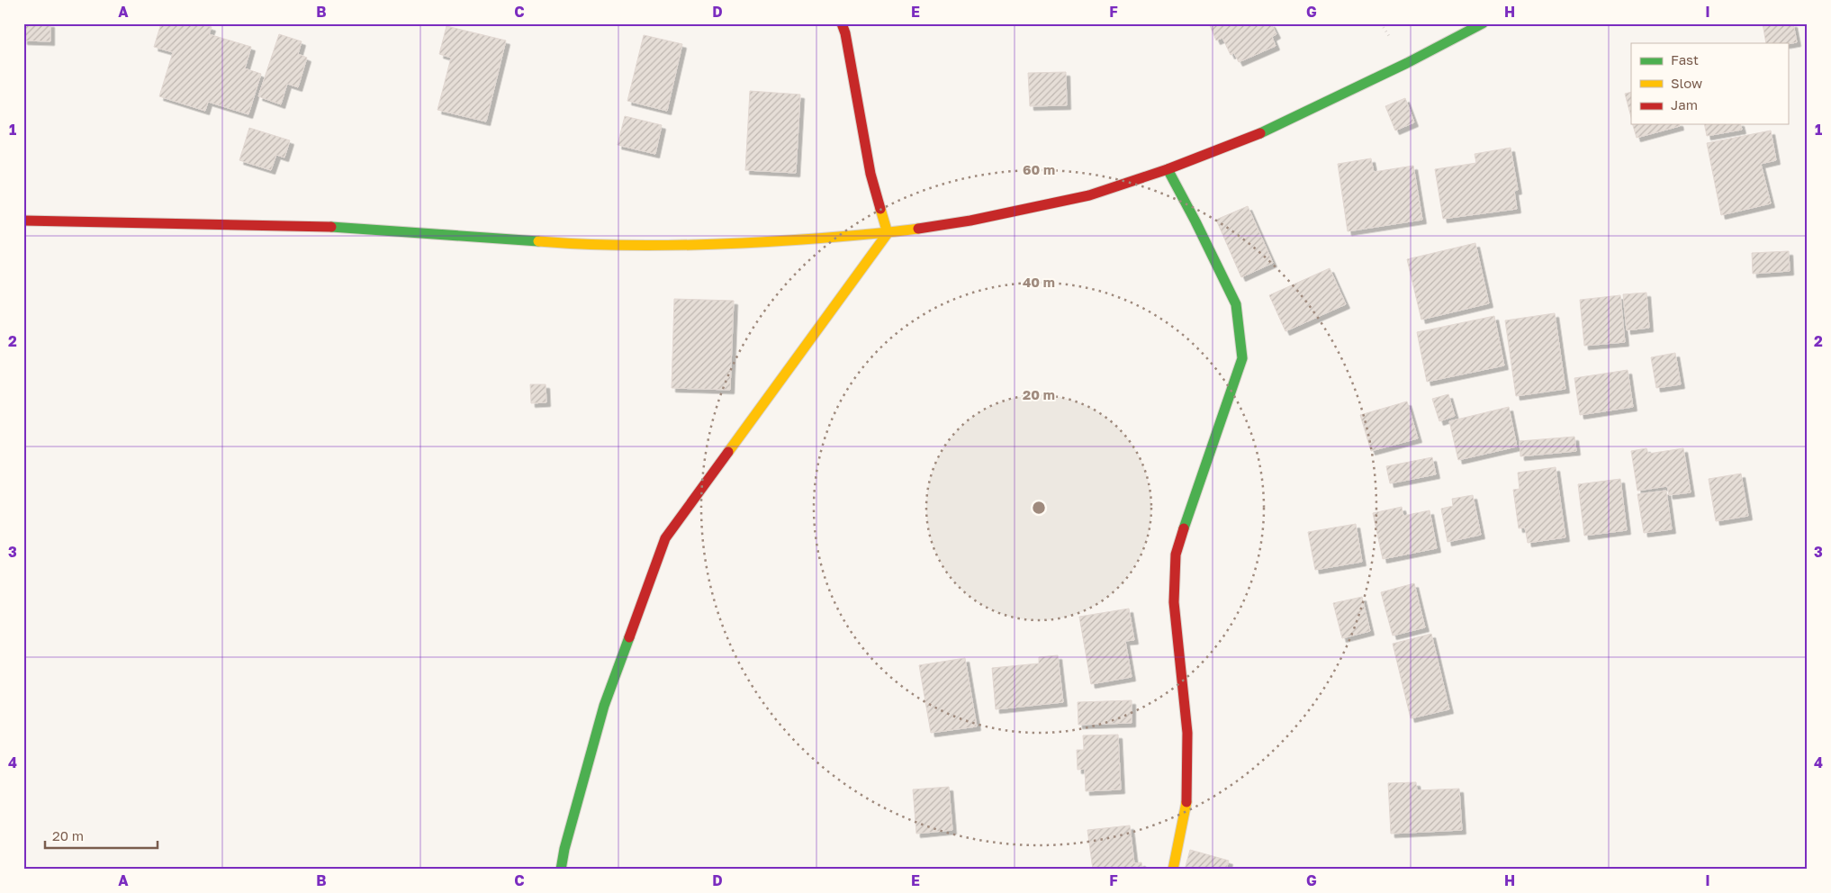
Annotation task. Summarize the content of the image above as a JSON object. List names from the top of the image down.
{
  "legend": ["Fast", "Slow", "Jam"],
  "scale_bar": "20 m",
  "grid": {
    "columns": [
      "A",
      "B",
      "C",
      "D",
      "E",
      "F",
      "G",
      "H",
      "I"
    ],
    "rows": [
      "1",
      "2",
      "3",
      "4"
    ]
  },
  "rings": ["60 m", "40 m", "20 m"]
}
